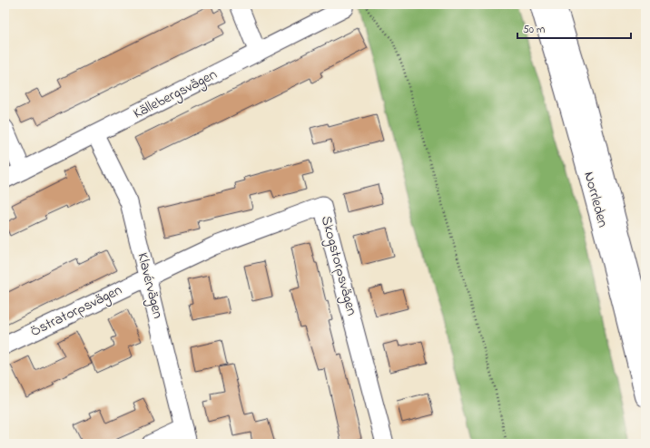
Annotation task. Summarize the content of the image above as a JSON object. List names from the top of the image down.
{
  "streets": {
    "highway": ["Norrleden"],
    "street": [
      "Källebergsvägen",
      "Skogstorpsvägen",
      "Klavérvägen",
      "Östratorpsvägen"
    ]
  },
  "crossings": [
    ["Källebergsvägen", "Klavérvägen"],
    ["Skogstorpsvägen", "Klavérvägen"],
    ["Skogstorpsvägen", "Östratorpsvägen"],
    ["Klavérvägen", "Östratorpsvägen"]
  ],
  "scale_bar": "50 m"
}
